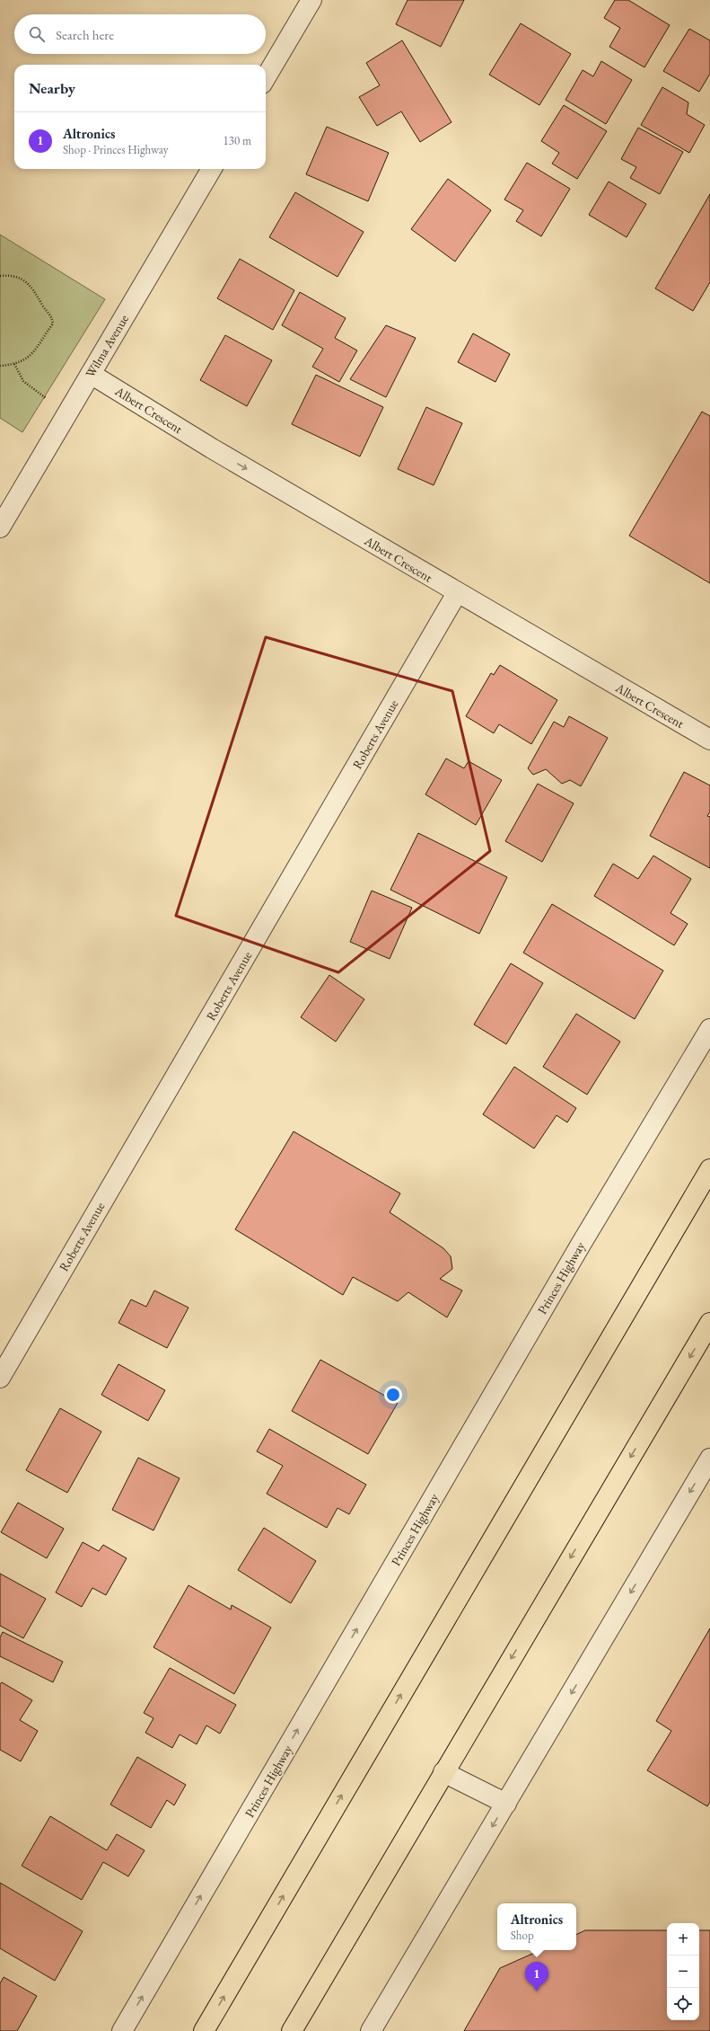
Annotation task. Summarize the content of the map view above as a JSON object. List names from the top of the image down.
{
  "streets": {
    "street": [
      "Wilma Avenue",
      "Albert Crescent",
      "Roberts Avenue",
      "Princes Highway"
    ]
  },
  "crossings": [
    ["Wilma Avenue", "Albert Crescent"],
    ["Albert Crescent", "Roberts Avenue"]
  ],
  "one_way": ["Albert Crescent", "Princes Highway"],
  "page": {
    "search": "Search here",
    "heading": "Nearby",
    "list": [
      {
        "mark": "1",
        "name": "Altronics",
        "note": "Shop · Princes Highway",
        "value": "130 m"
      }
    ],
    "popup": ["Altronics", "Shop"],
    "map_buttons": ["+", "−"],
    "pins": "1"
  }
}
